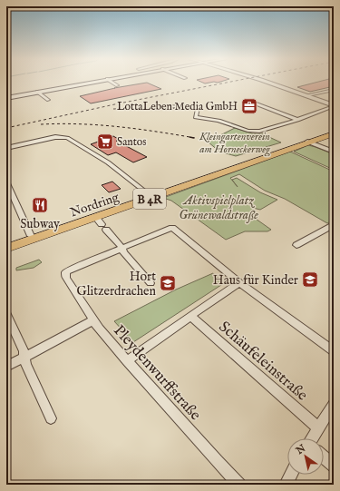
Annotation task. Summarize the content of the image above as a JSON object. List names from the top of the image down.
{
  "streets": {
    "main road": ["B 4R", "Nordring"],
    "street": ["Schäufeleinstraße", "Pleydenwurffstraße"]
  },
  "parks": ["Kleingartenverein am Horneckerweg", "Aktivspielplatz Grünewaldstraße"],
  "places": {
    "office": ["LottaLeben Media GmbH"],
    "supermarket": ["Santos"],
    "restaurant": ["Subway"],
    "school or university": ["Haus für Kinder", "Hort Glitzerdrachen"]
  },
  "north": "top left"
}
